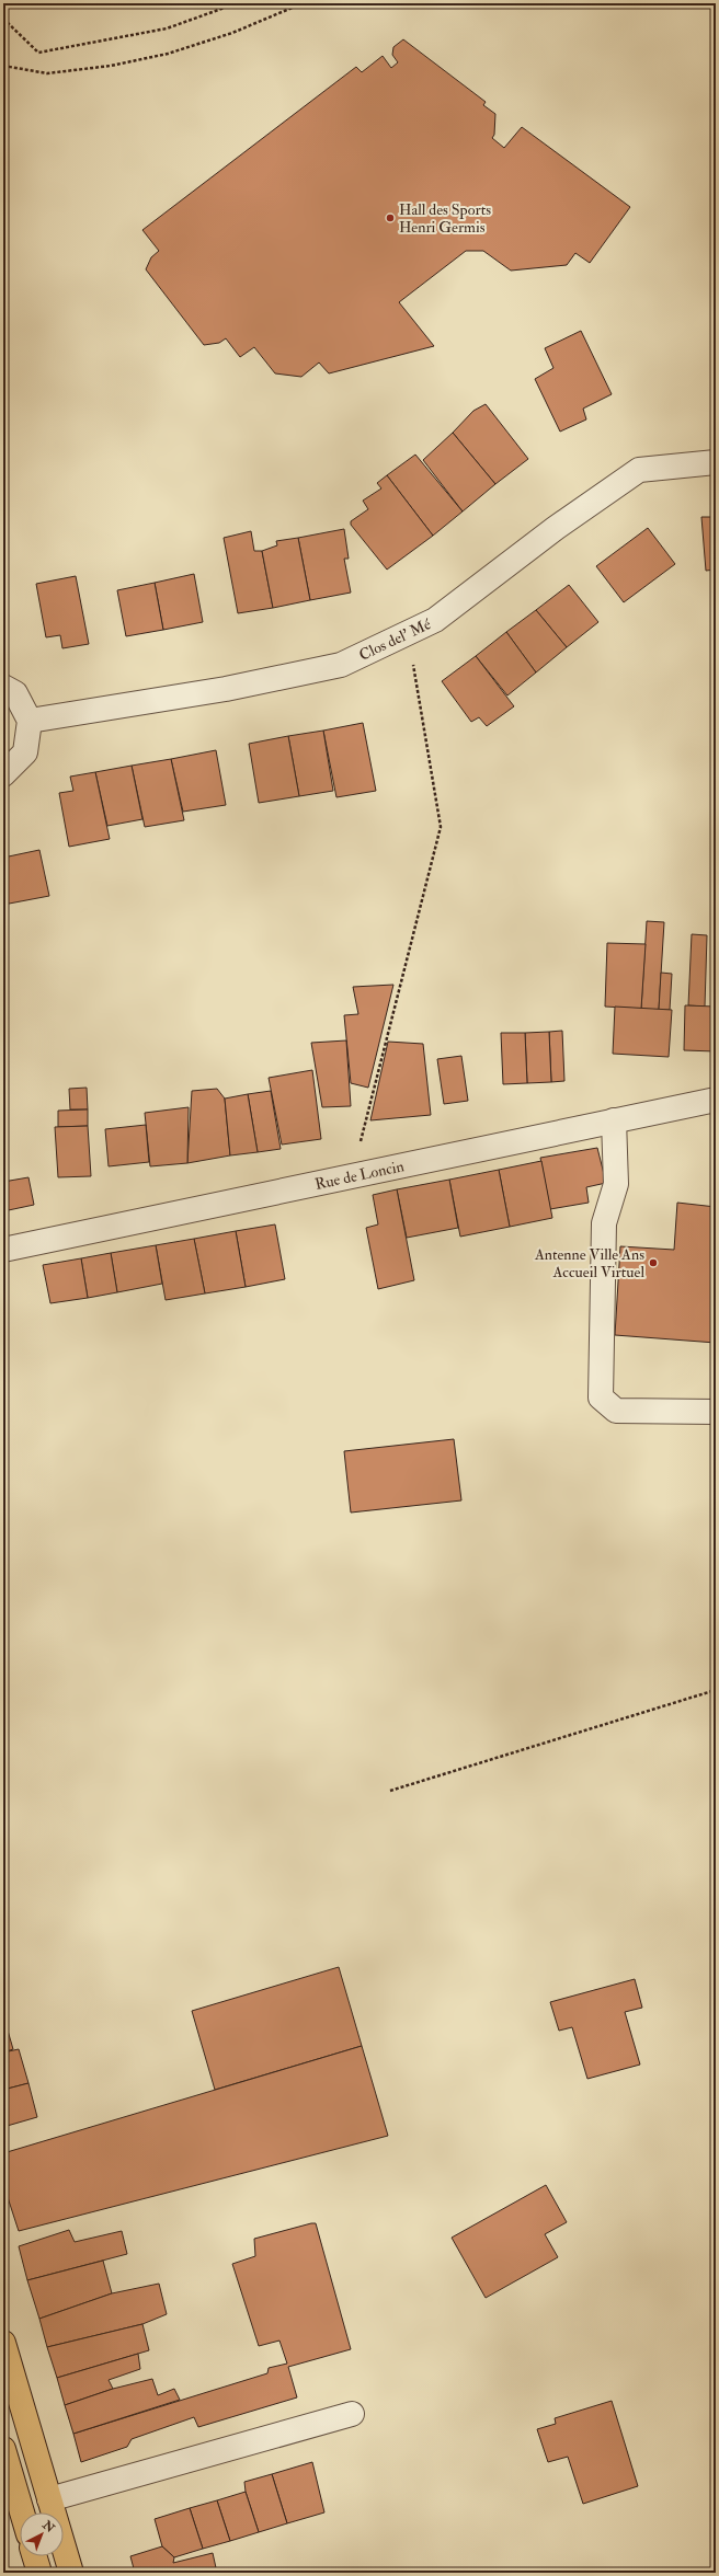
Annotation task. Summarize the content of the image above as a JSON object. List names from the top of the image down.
{
  "streets": {
    "street": ["Clos del' Mé", "Rue de Loncin"]
  },
  "places": ["Hall des Sports Henri Germis", "Antenne Ville Ans Accueil Virtuel"],
  "north": "top right"
}
